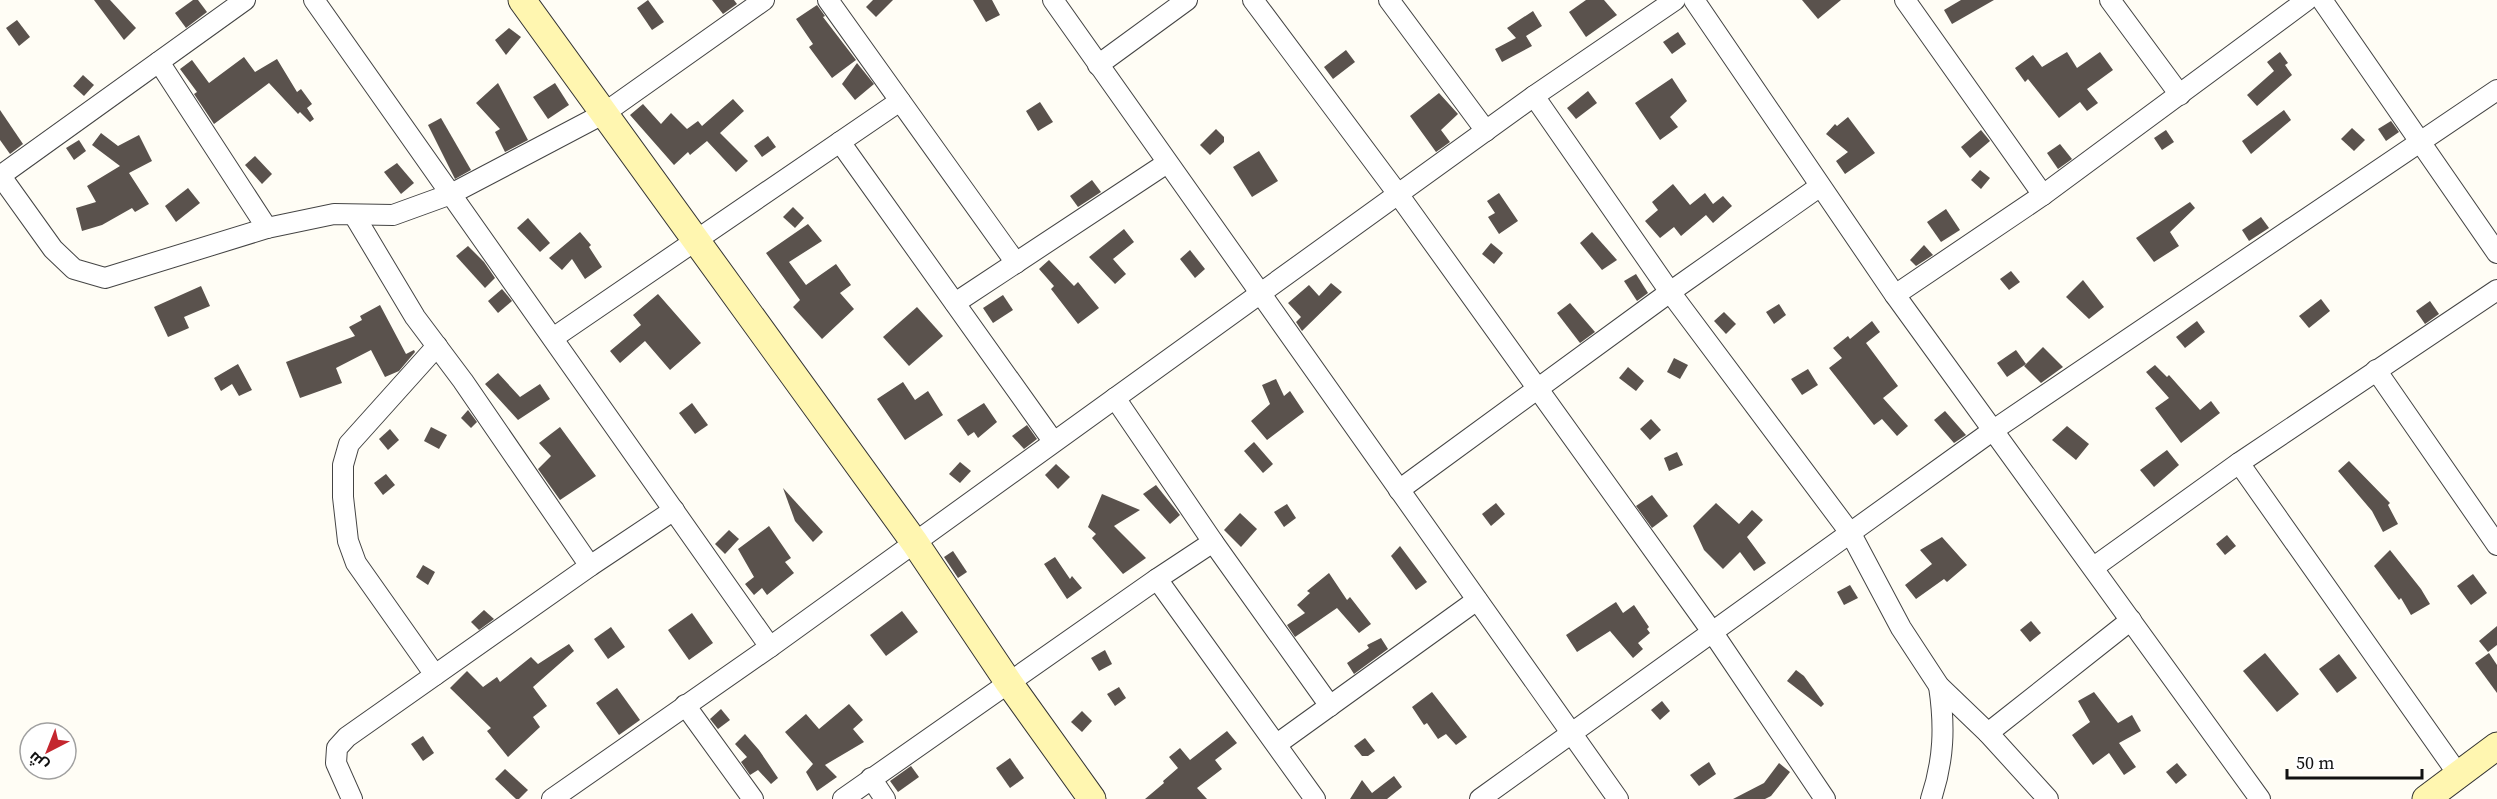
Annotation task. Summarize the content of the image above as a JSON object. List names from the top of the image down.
{
  "scale_bar": "50 m",
  "north": "bottom left"
}
